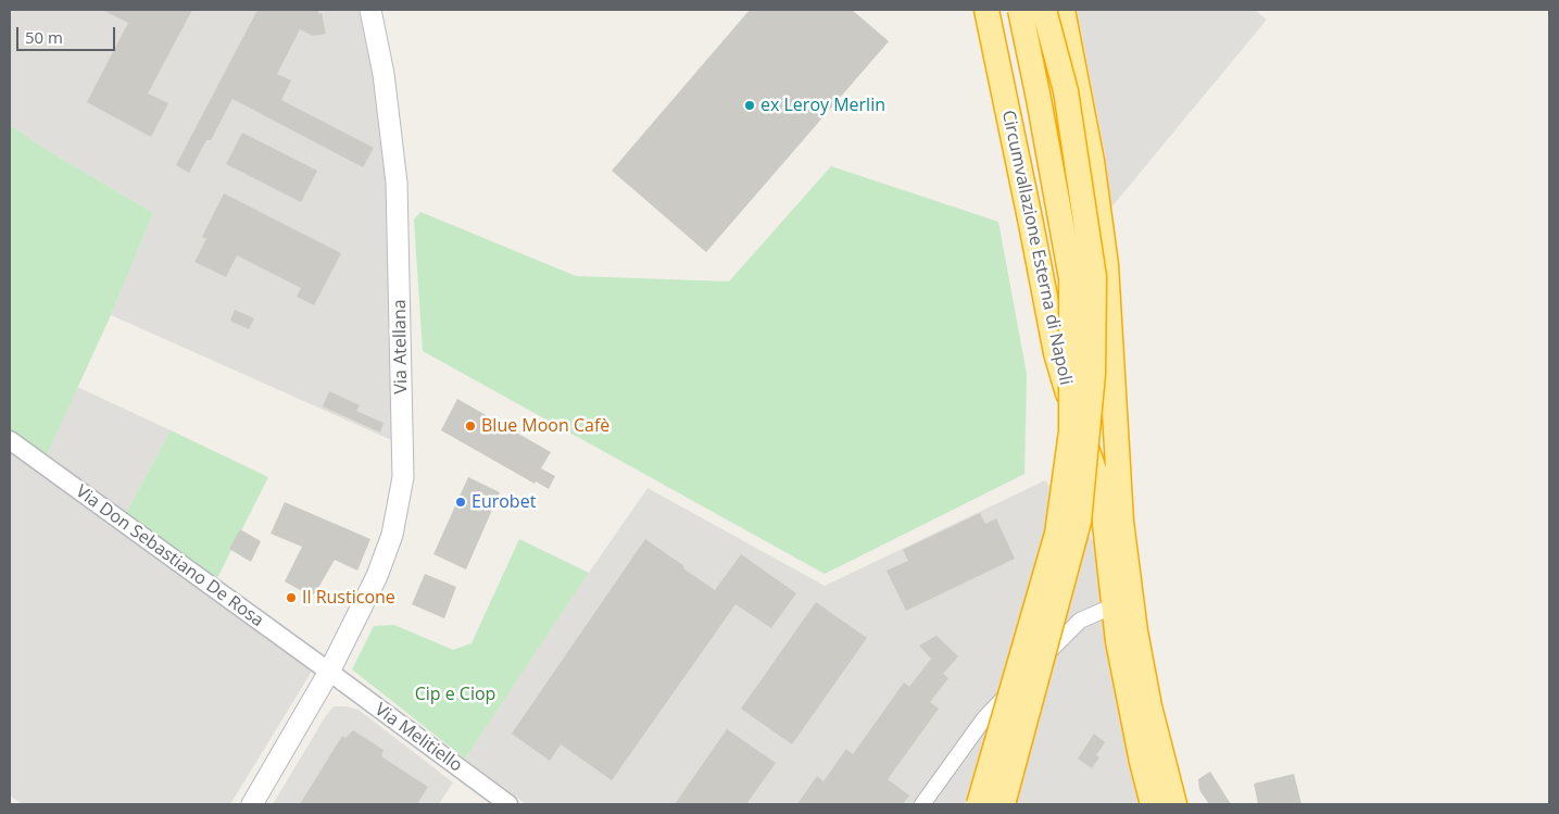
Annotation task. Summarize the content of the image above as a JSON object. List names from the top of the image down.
{
  "streets": {
    "highway": ["Circumvallazione Esterna di Napoli"],
    "main road": ["Via Atellana"],
    "street": ["Via Don Sebastiano De Rosa", "Via Melitiello"]
  },
  "crossings": [
    ["Via Atellana", "Via Don Sebastiano De Rosa"],
    ["Via Atellana", "Via Melitiello"],
    ["Via Don Sebastiano De Rosa", "Via Melitiello"]
  ],
  "parks": ["Cip e Ciop"],
  "places": [
    "ex Leroy Merlin",
    "Blue Moon Cafè",
    "Eurobet",
    "Il Rusticone"
  ],
  "scale_bar": "50 m"
}
